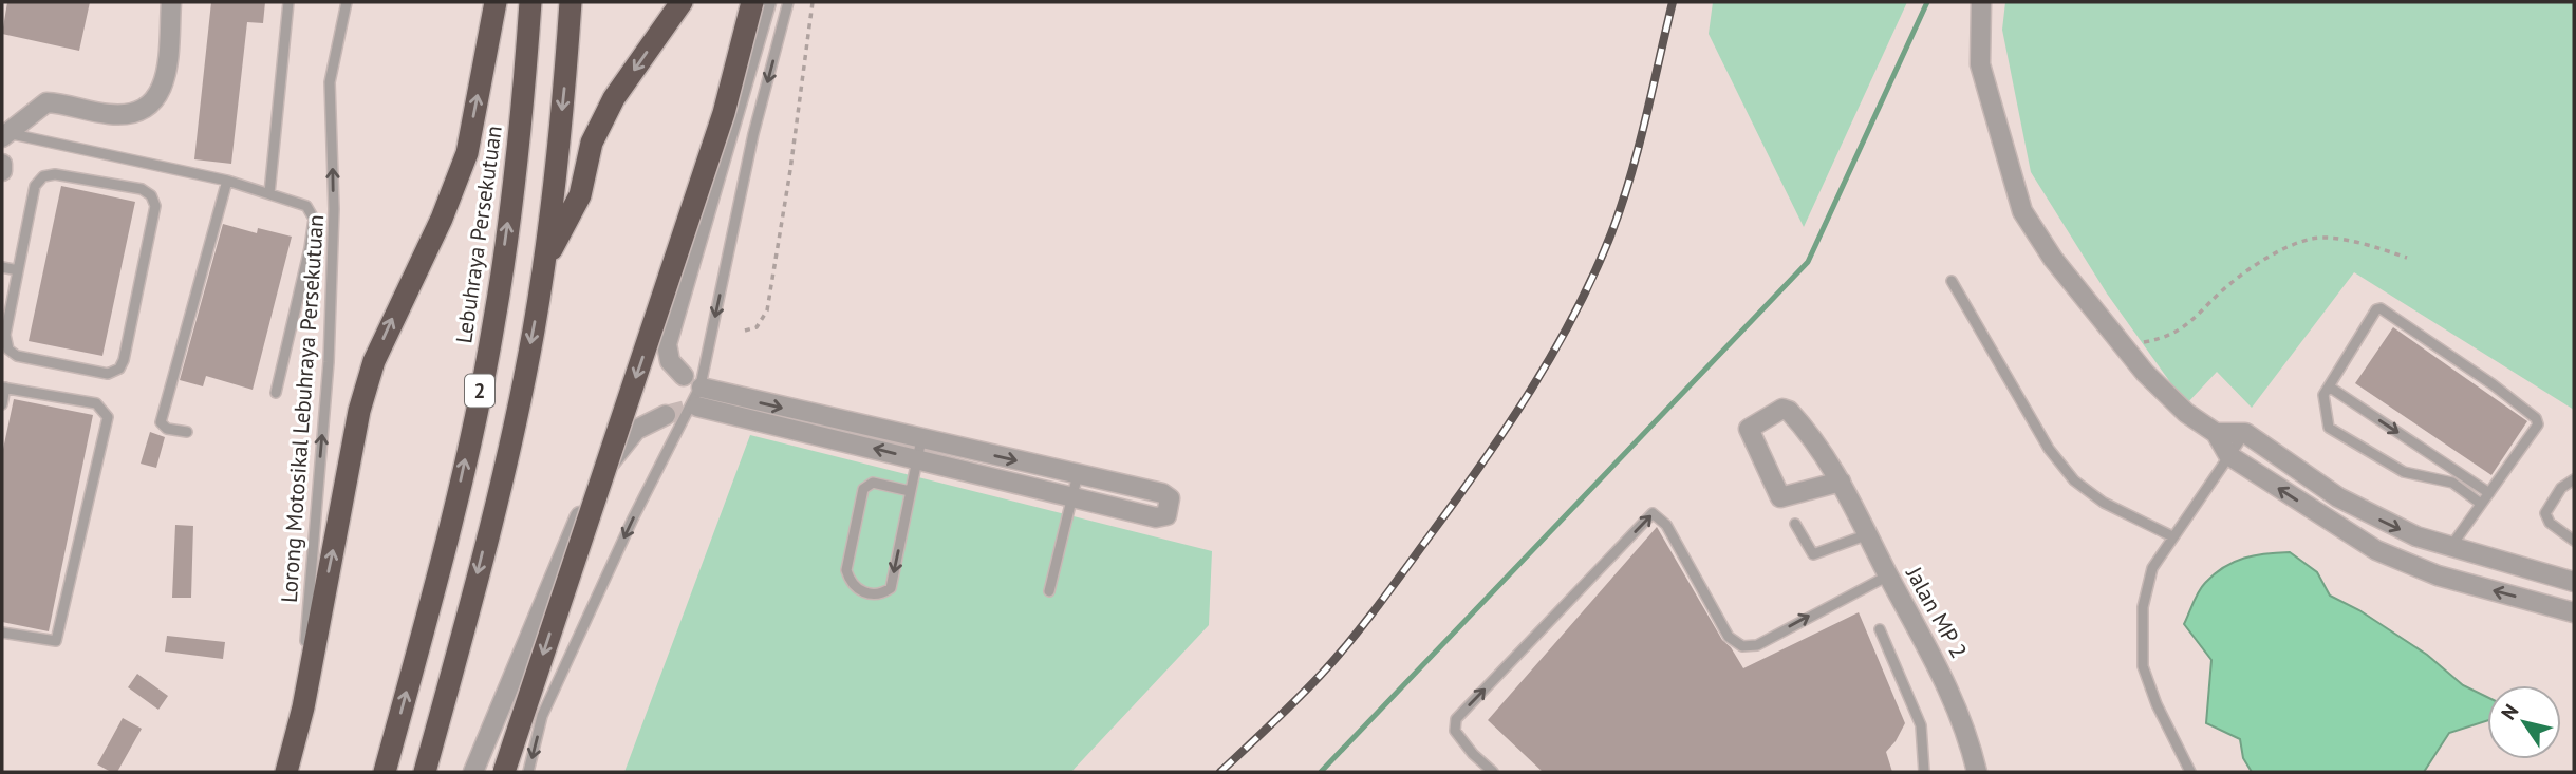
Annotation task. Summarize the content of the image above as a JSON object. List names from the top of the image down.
{
  "streets": {
    "highway": ["Lebuhraya Persekutuan", "2"],
    "street": ["Jalan MP 2"],
    "lane": ["Lorong Motosikal Lebuhraya Persekutuan"]
  },
  "one_way": ["Lorong Motosikal Lebuhraya Persekutuan"],
  "north": "top left"
}
